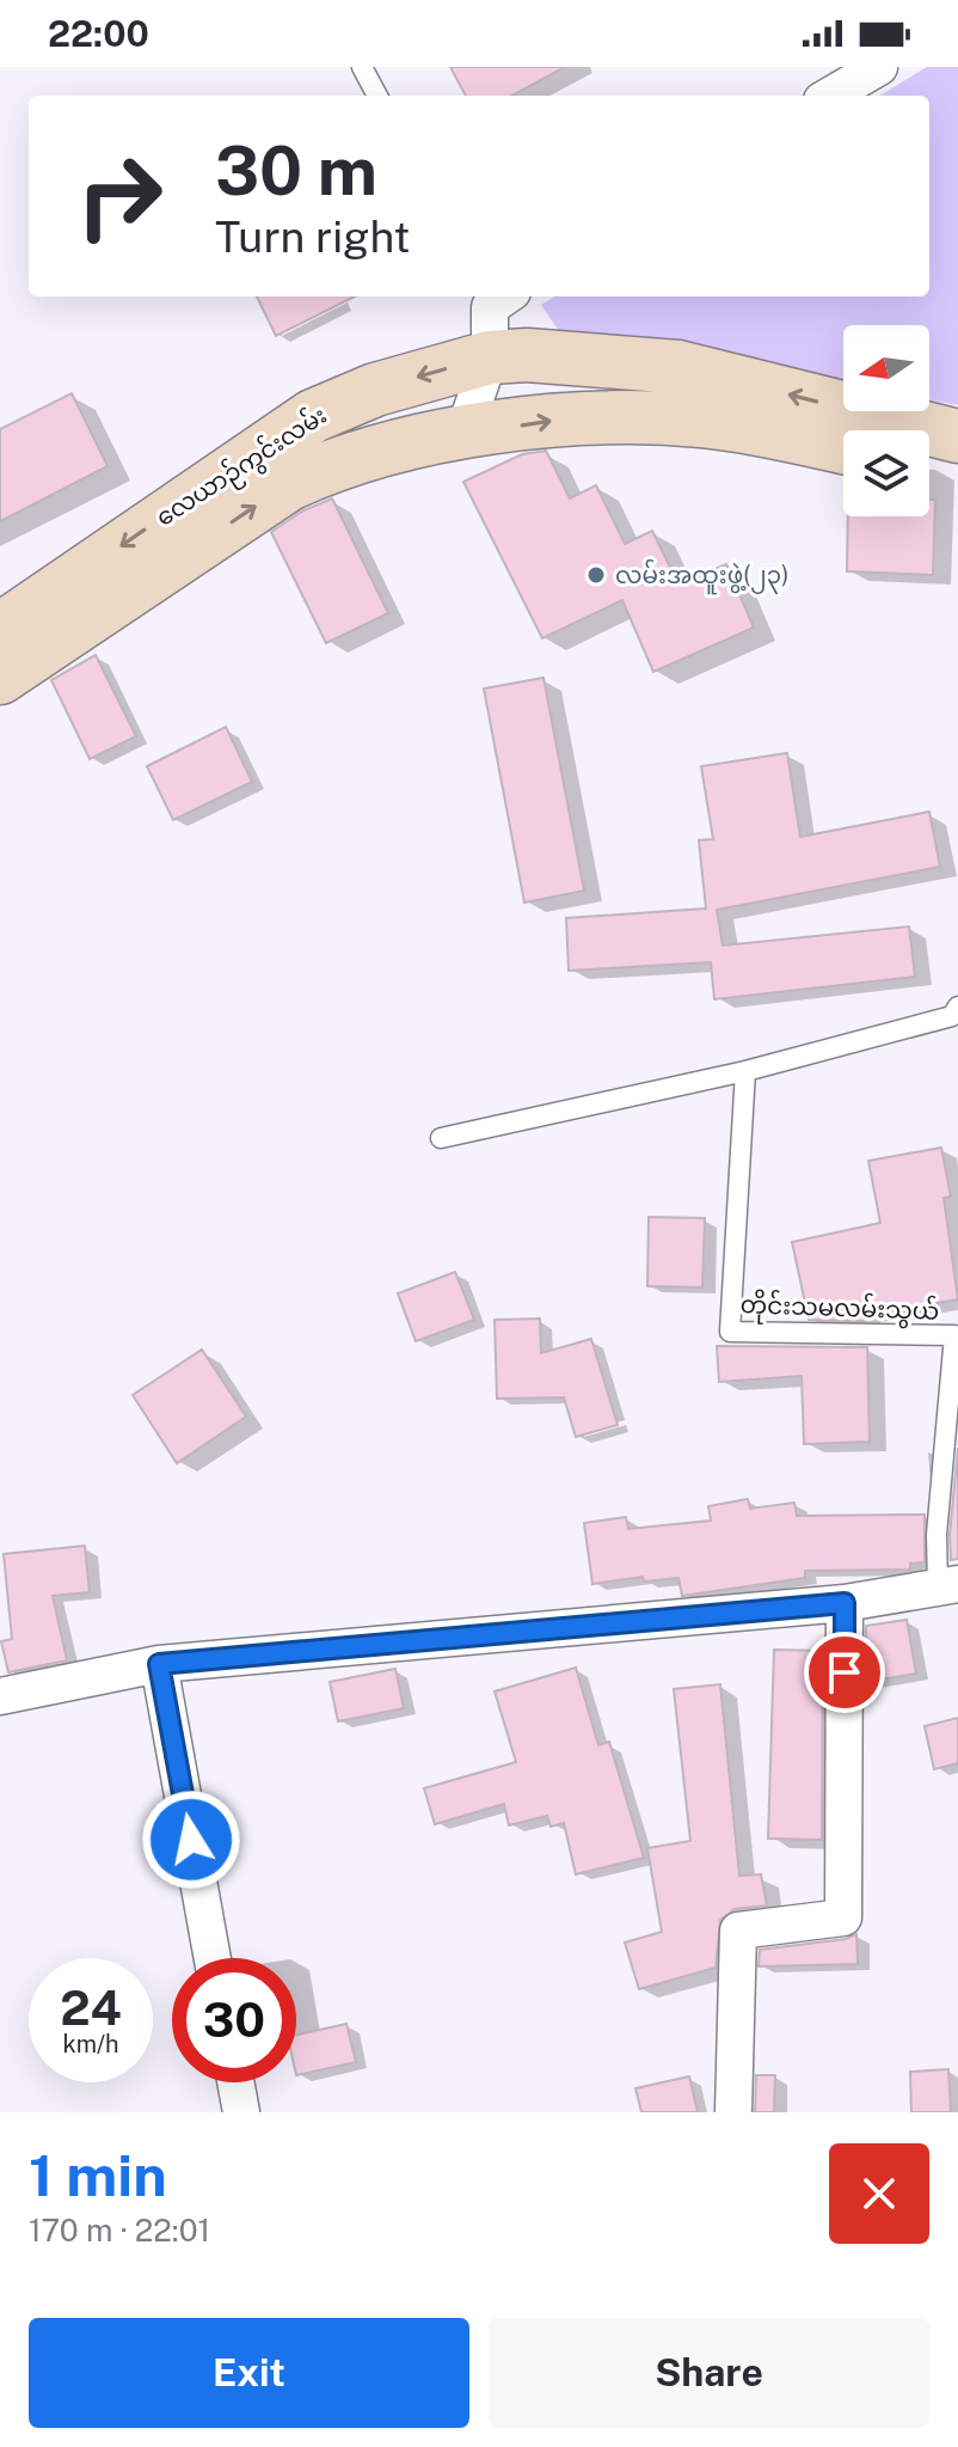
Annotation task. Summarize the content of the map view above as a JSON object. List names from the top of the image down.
{
  "streets": {
    "street": ["လေယာဉ်ကွင်းလမ်း"],
    "lane": ["တိုင်းသမလမ်းသွယ်"]
  },
  "places": ["လမ်းအထူးဖွဲ့(၂၃)"],
  "north": "left",
  "page": {
    "status": "22:00",
    "turn": ["30 m", "Turn right"],
    "speed": "24 km/h",
    "limit": "30",
    "heading": ["1 min", "170 m · 22:01"],
    "buttons": ["Exit", "Share"]
  }
}
